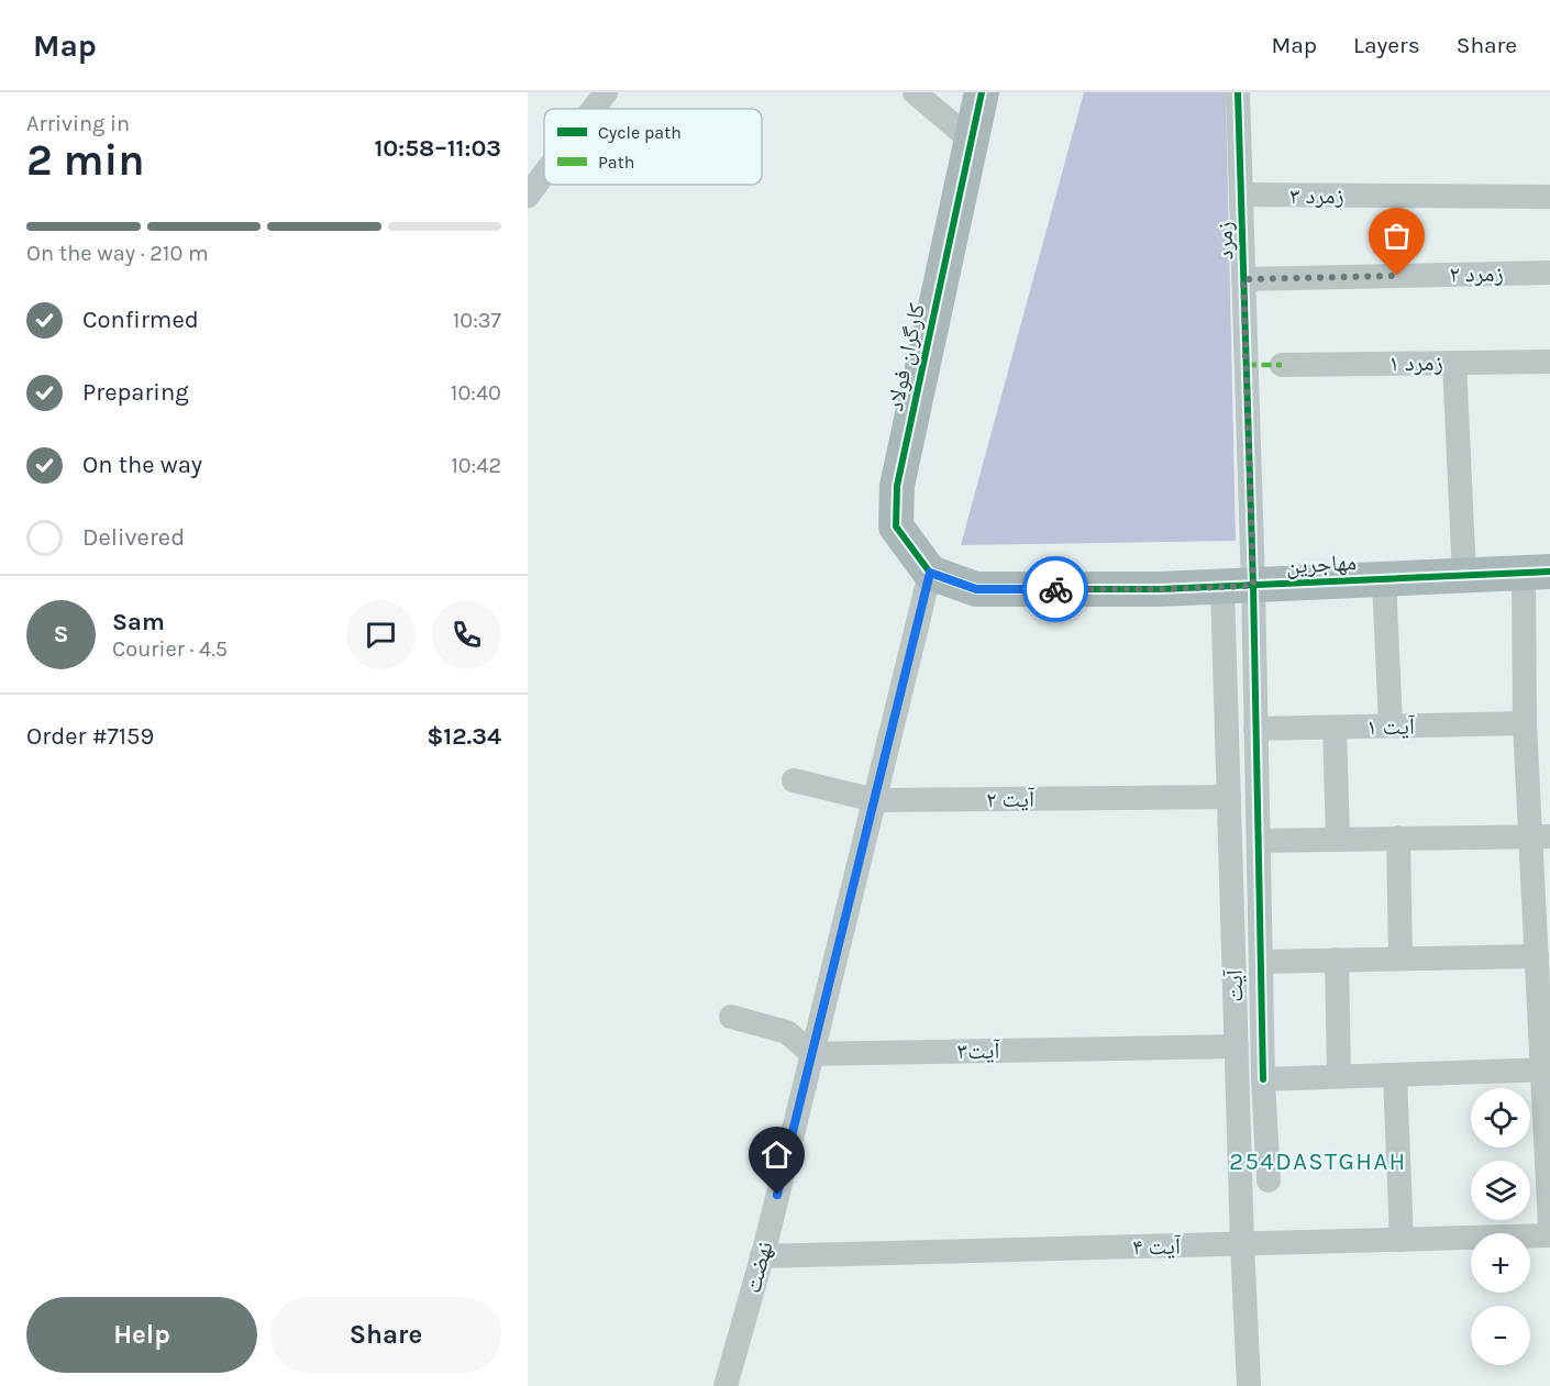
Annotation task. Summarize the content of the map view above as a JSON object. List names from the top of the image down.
{
  "streets": {
    "street": [
      "زمرد ۳",
      "زمرد",
      "زمرد ۲",
      "کارگران فولاد",
      "زمرد ۱",
      "مهاجرین",
      "آیت ۱",
      "آیت ۲",
      "آیت",
      "آیت۳",
      "آیت ۴",
      "نهضت"
    ]
  },
  "crossings": [
    ["زمرد ۳", "زمرد"],
    ["زمرد", "زمرد ۲"],
    ["زمرد", "مهاجرین"],
    ["زمرد", "آیت"],
    ["کارگران فولاد", "مهاجرین"],
    ["کارگران فولاد", "نهضت"],
    ["مهاجرین", "آیت"],
    ["مهاجرین", "نهضت"],
    ["آیت ۲", "آیت"],
    ["آیت ۲", "نهضت"],
    ["آیت", "آیت۳"],
    ["آیت", "آیت ۴"],
    ["آیت۳", "نهضت"],
    ["آیت ۴", "نهضت"]
  ],
  "districts": ["254DASTGHAH"],
  "legend": ["Cycle path", "Path"],
  "page": {
    "header": "Map",
    "nav": ["Map", "Layers", "Share"],
    "heading": ["2 min", "Arriving in", "10:58–11:03"],
    "panel": [
      "Sam",
      "Courier · 4.5",
      "Order #7159",
      "$12.34"
    ],
    "bar": "On the way · 210 m",
    "list": [
      ["Confirmed", "10:37"],
      ["Preparing", "10:40"],
      ["On the way", "10:42"],
      "Delivered"
    ],
    "round": "S",
    "map_buttons": ["+", "−"],
    "buttons": ["Help", "Share"]
  }
}
